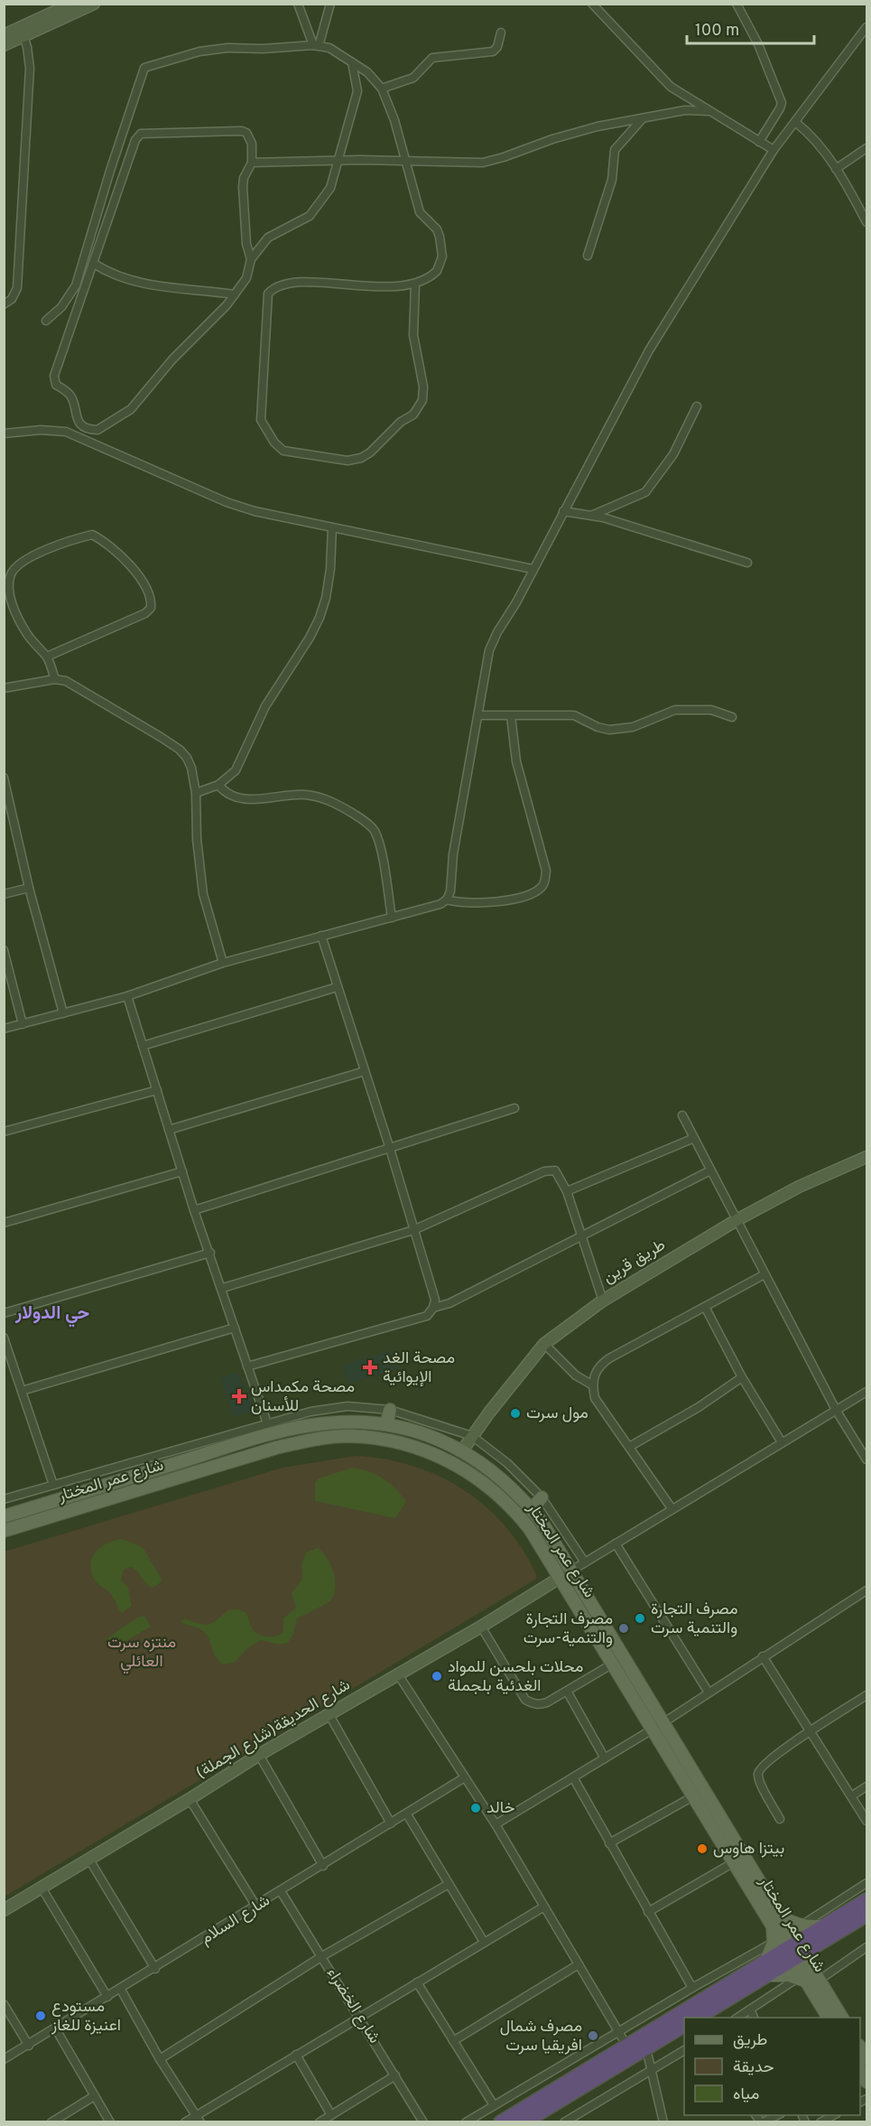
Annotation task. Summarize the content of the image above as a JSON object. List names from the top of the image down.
{
  "streets": {
    "main road": ["شارع عمر المختار"],
    "street": [
      "طريق قرين",
      "شارع الحديقة(شارع الجملة)",
      "شارع السلام",
      "شارع الخضراء"
    ]
  },
  "crossings": [
    ["شارع عمر المختار", "شارع الحديقة(شارع الجملة)"],
    ["شارع السلام", "شارع الخضراء"]
  ],
  "districts": ["حي الدولار"],
  "parks": ["منتزه سرت العائلي"],
  "places": {
    "health": ["مصحة الغد الإيوائية", "مصحة مكمداس للأسنان"],
    "other": [
      "مول سرت",
      "مصرف التجارة والتنمية سرت",
      "مصرف التجارة والتنمية-سرت",
      "محلات بلحسن للمواد الغدئية بلجملة",
      "خالد",
      "بيتزا هاوس",
      "مستودع اعنيزة للغاز",
      "مصرف شمال افريقيا سرت"
    ]
  },
  "legend": ["طريق", "حديقة", "مياه"],
  "scale_bar": "100 m"
}
